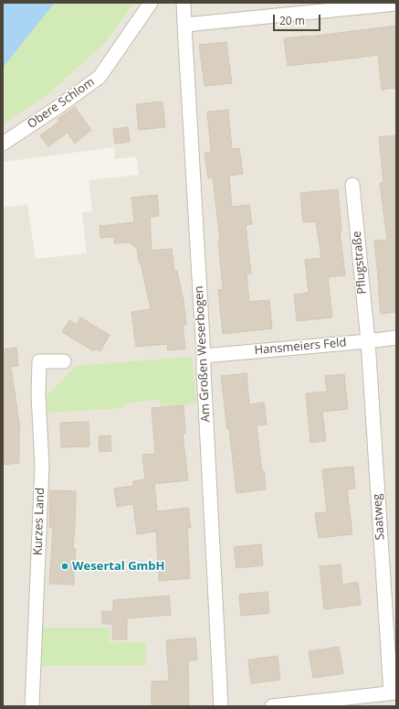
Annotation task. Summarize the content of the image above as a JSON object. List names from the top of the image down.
{
  "streets": {
    "street": [
      "Obere Schlom",
      "Pflugstraße",
      "Hansmeiers Feld",
      "Am Großen Weserbogen",
      "Saatweg",
      "Kurzes Land"
    ]
  },
  "crossings": [
    ["Pflugstraße", "Hansmeiers Feld"],
    ["Pflugstraße", "Saatweg"],
    ["Hansmeiers Feld", "Am Großen Weserbogen"],
    ["Hansmeiers Feld", "Saatweg"]
  ],
  "places": ["Wesertal GmbH"],
  "scale_bar": "20 m"
}
